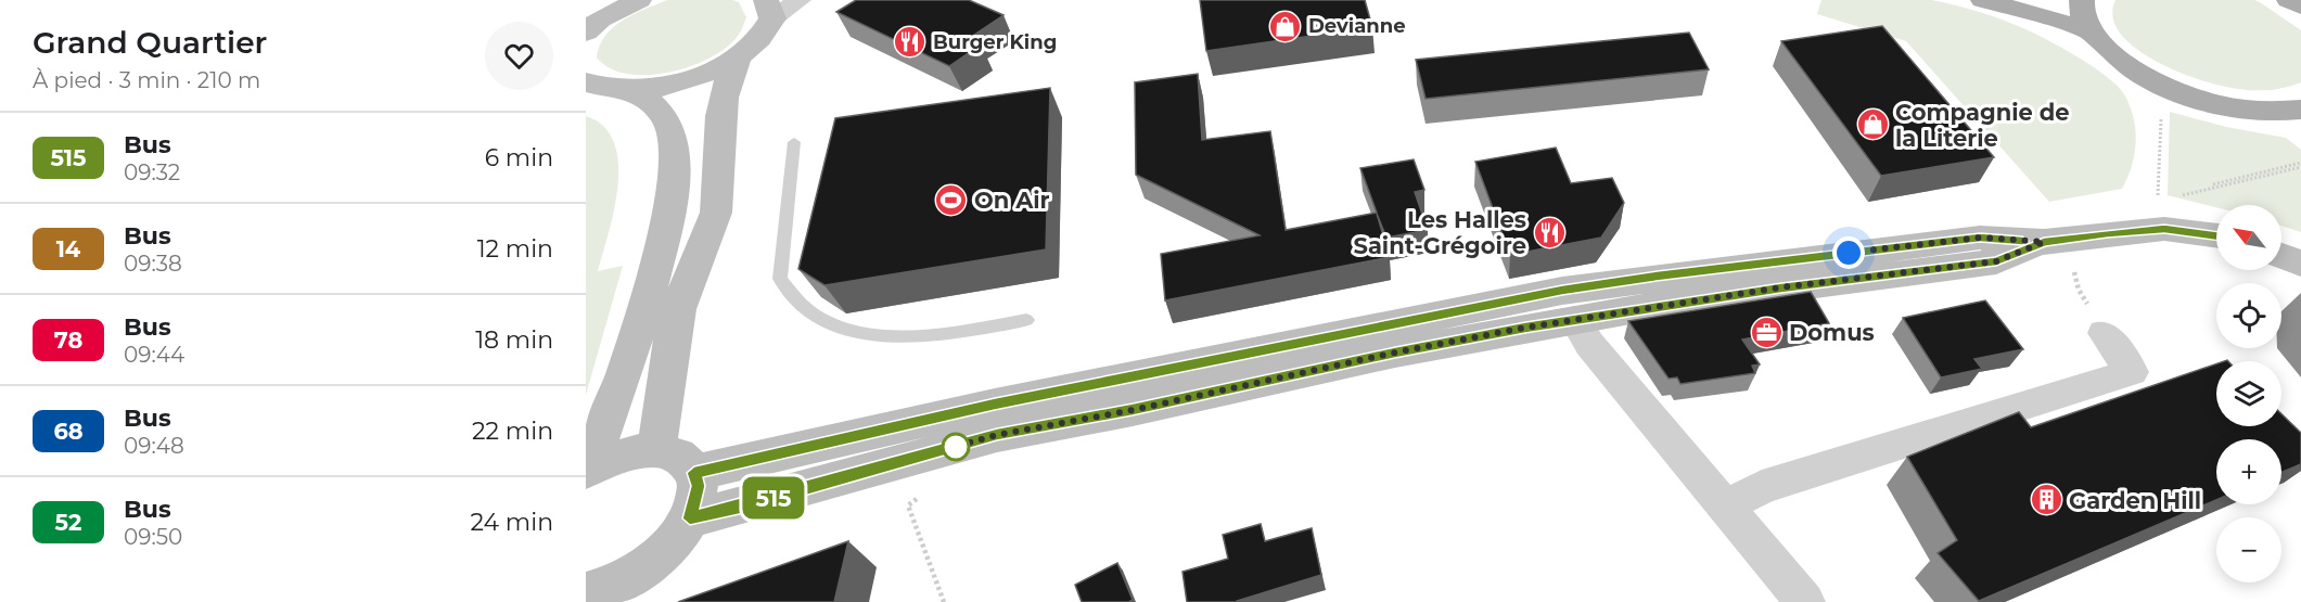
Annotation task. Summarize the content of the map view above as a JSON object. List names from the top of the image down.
{
  "places": {
    "shop": ["Devianne", "Compagnie de la Literie"],
    "restaurant": ["Burger King", "Les Halles Saint-Grégoire"],
    "sports": ["On Air"],
    "office": ["Domus"],
    "building": ["Garden Hill"]
  },
  "lines": ["bus line 515"],
  "north": "top left",
  "page": {
    "heading": ["Grand Quartier", "À pied · 3 min · 210 m"],
    "on_map": "515",
    "list": [
      {
        "mark": "515",
        "name": "Bus",
        "note": "09:32",
        "value": "6 min"
      },
      {
        "mark": "14",
        "name": "Bus",
        "note": "09:38",
        "value": "12 min"
      },
      {
        "mark": "78",
        "name": "Bus",
        "note": "09:44",
        "value": "18 min"
      },
      {
        "mark": "68",
        "name": "Bus",
        "note": "09:48",
        "value": "22 min"
      },
      {
        "mark": "52",
        "name": "Bus",
        "note": "09:50",
        "value": "24 min"
      }
    ],
    "map_buttons": ["+", "−"]
  }
}
